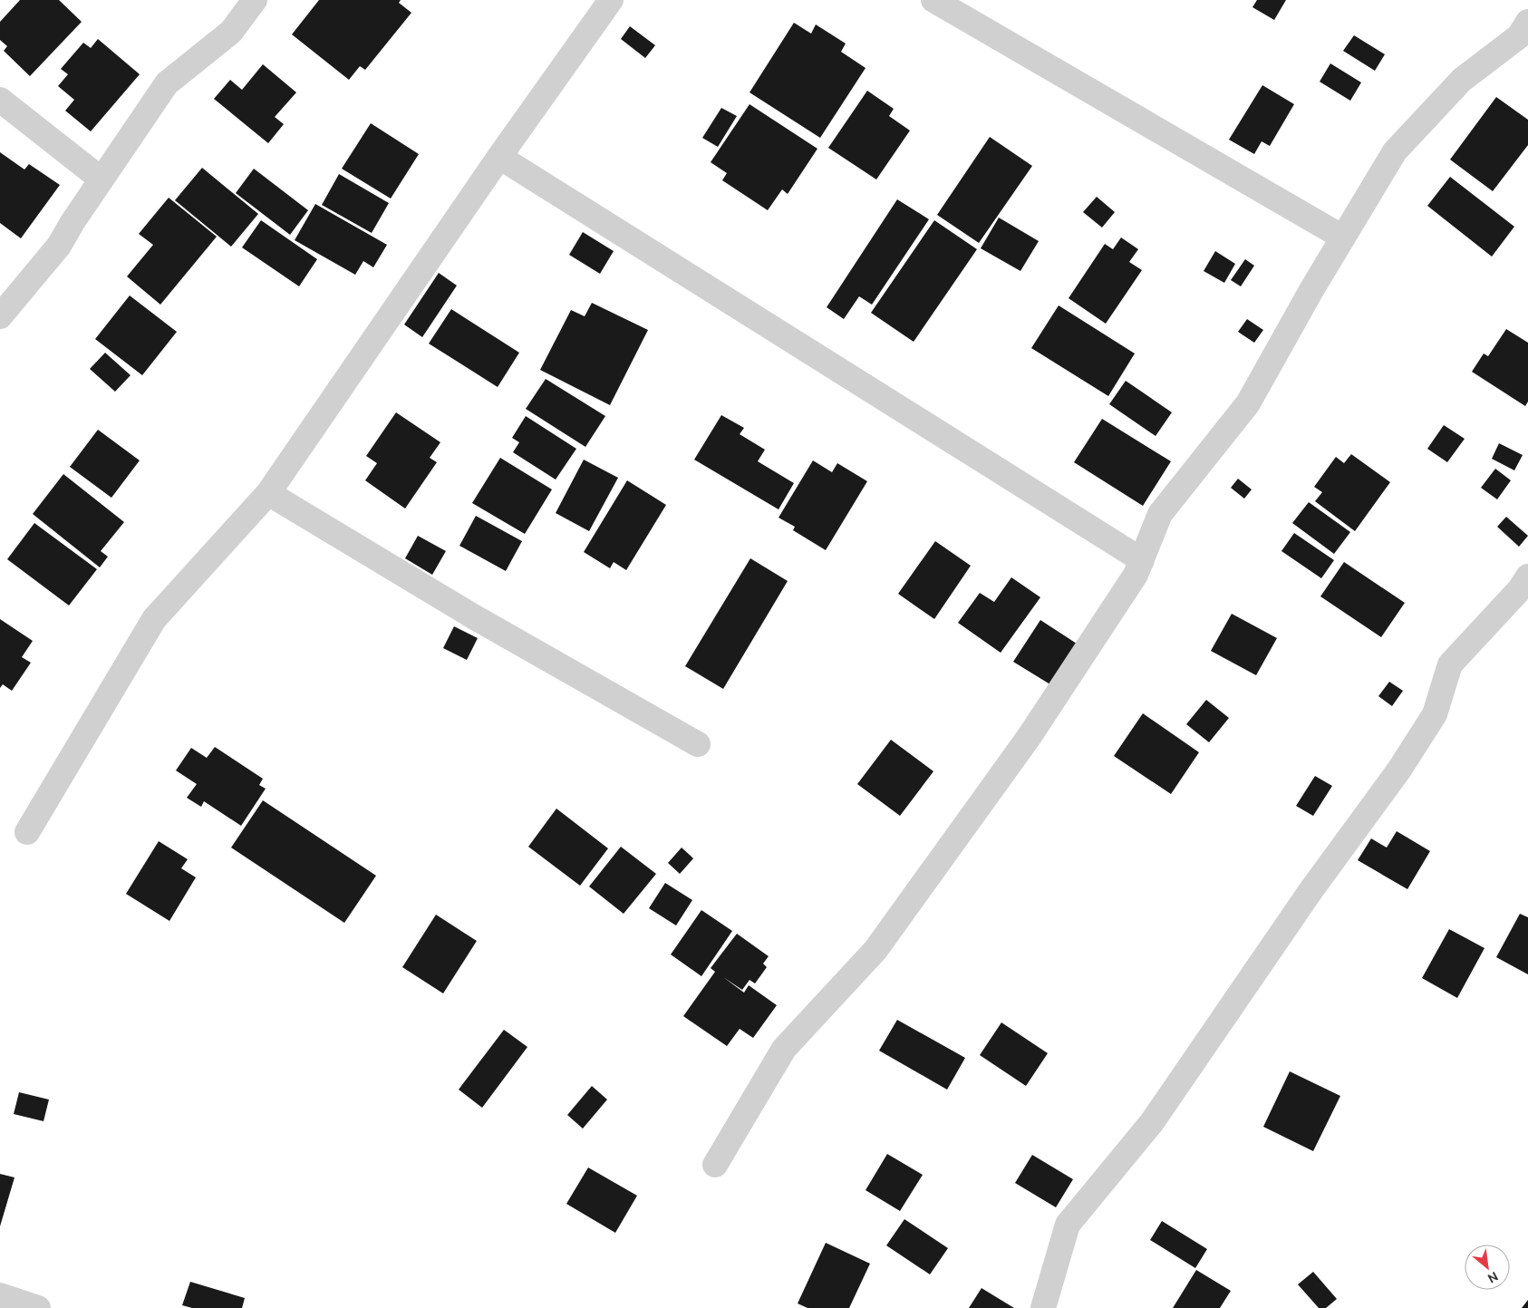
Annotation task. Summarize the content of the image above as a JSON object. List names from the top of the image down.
{
  "north": "bottom right"
}
